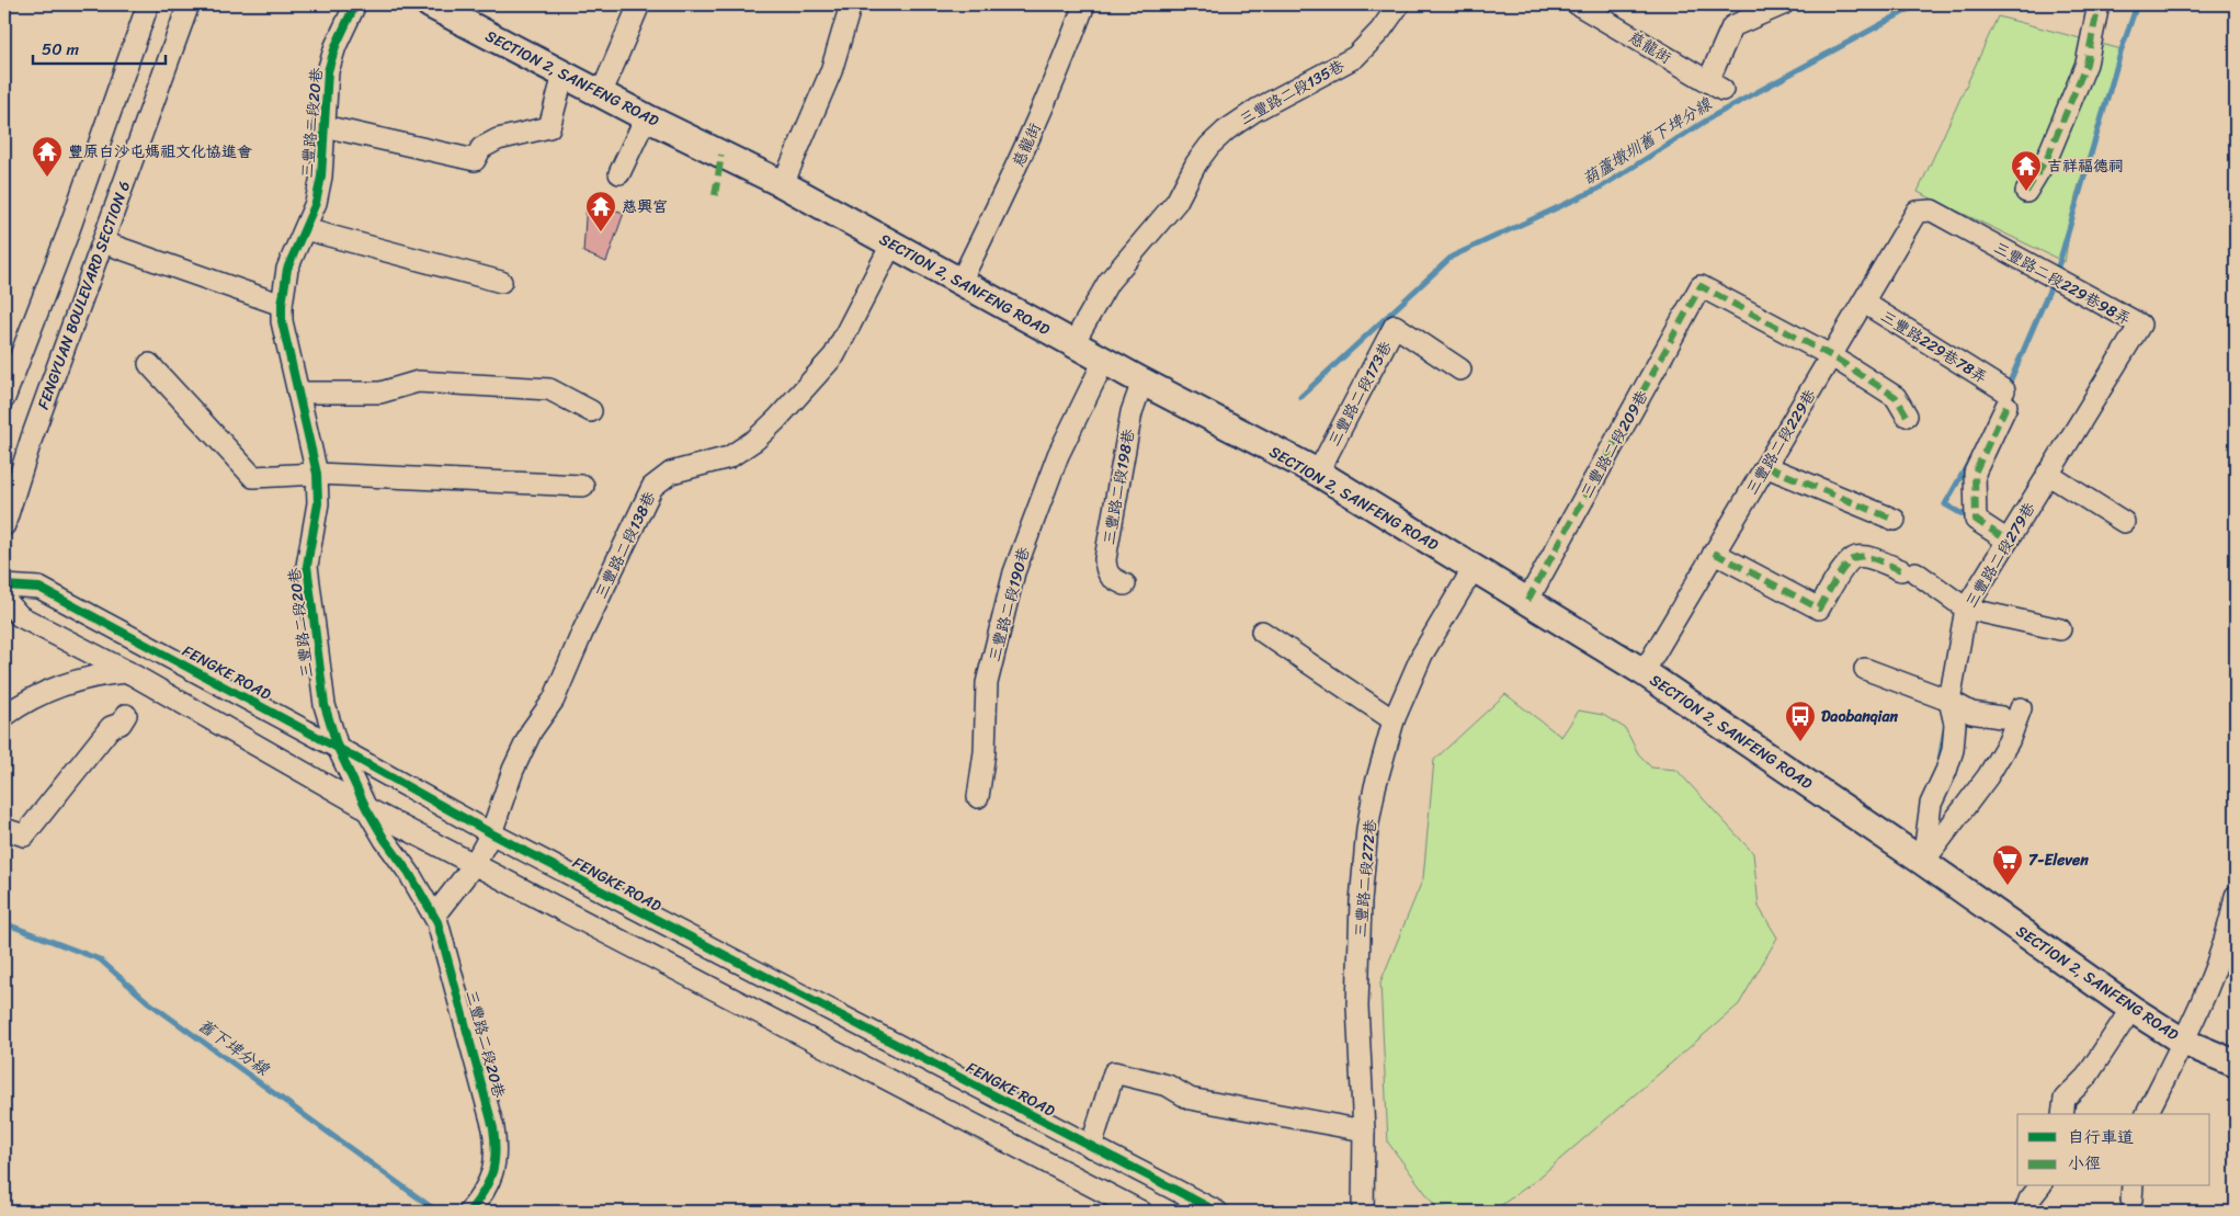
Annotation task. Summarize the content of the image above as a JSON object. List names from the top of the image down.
{
  "streets": {
    "main road": ["SECTION 2, SANFENG ROAD"],
    "street": [
      "慈龍街",
      "三豐路二段135巷",
      "三豐路二段20巷",
      "三豐路二段229巷98弄",
      "FENGYUAN BOULEVARD SECTION 6",
      "三豐路229巷78弄",
      "三豐路二段173巷",
      "三豐路二段229巷",
      "三豐路二段209巷",
      "三豐路二段198巷",
      "三豐路二段138巷",
      "三豐路二段279巷",
      "三豐路二段190巷",
      "FENGKE ROAD",
      "三豐路二段272巷"
    ]
  },
  "crossings": [
    ["慈龍街", "SECTION 2, SANFENG ROAD"],
    ["SECTION 2, SANFENG ROAD", "三豐路二段135巷"],
    ["SECTION 2, SANFENG ROAD", "三豐路二段173巷"],
    ["SECTION 2, SANFENG ROAD", "三豐路二段229巷"],
    ["SECTION 2, SANFENG ROAD", "三豐路二段209巷"],
    ["SECTION 2, SANFENG ROAD", "三豐路二段198巷"],
    ["SECTION 2, SANFENG ROAD", "三豐路二段138巷"],
    ["SECTION 2, SANFENG ROAD", "三豐路二段279巷"],
    ["SECTION 2, SANFENG ROAD", "三豐路二段190巷"],
    ["SECTION 2, SANFENG ROAD", "三豐路二段272巷"],
    ["三豐路二段20巷", "三豐路二段138巷"],
    ["三豐路二段20巷", "FENGKE ROAD"],
    ["三豐路二段229巷98弄", "三豐路二段229巷"],
    ["三豐路二段229巷98弄", "三豐路二段279巷"],
    ["三豐路229巷78弄", "三豐路二段229巷"],
    ["三豐路229巷78弄", "三豐路二段279巷"],
    ["三豐路二段229巷", "三豐路二段209巷"],
    ["三豐路二段138巷", "FENGKE ROAD"]
  ],
  "water": ["葫蘆墩圳舊下埤分線", "舊下埤分線"],
  "places": {
    "temple": ["豐原白沙屯媽祖文化協進會", "吉祥福德祠", "慈興宮"],
    "bus stop": ["Daobanqian"],
    "supermarket": ["7-Eleven"]
  },
  "legend": ["自行車道", "小徑"],
  "scale_bar": "50 m"
}
